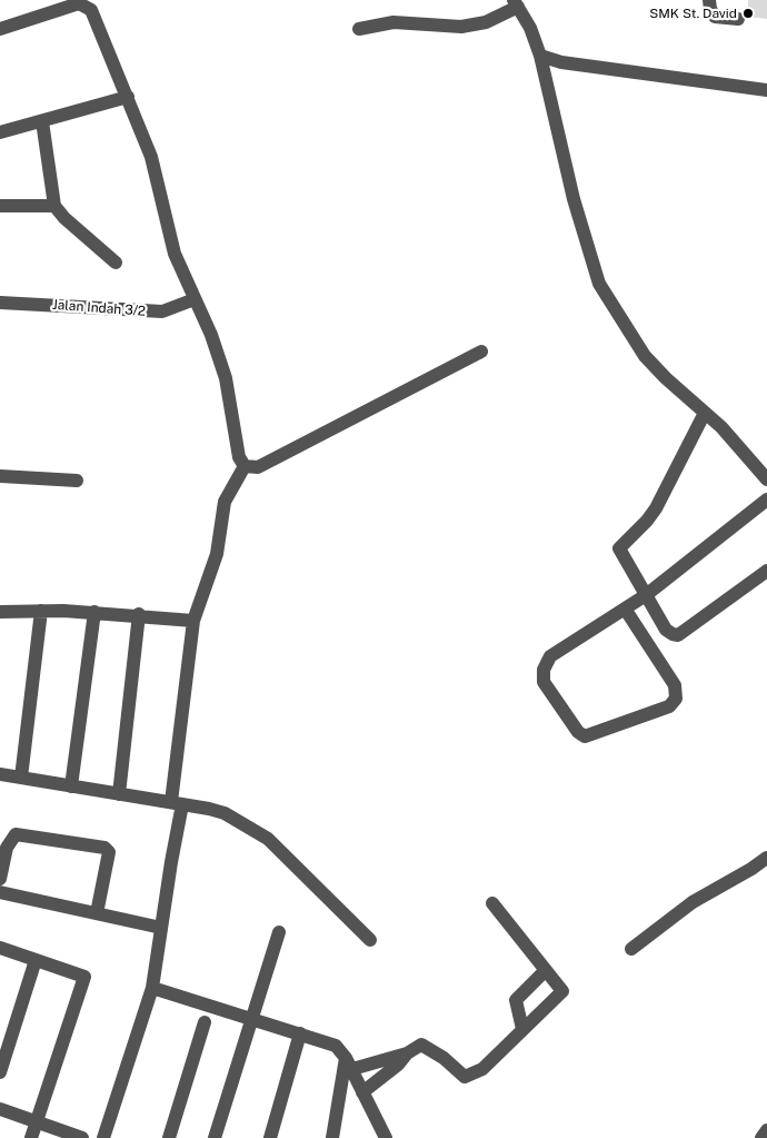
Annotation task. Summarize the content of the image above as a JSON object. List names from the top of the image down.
{
  "streets": {
    "street": ["Jalan Indah 3/2"]
  },
  "places": ["SMK St. David"]
}
